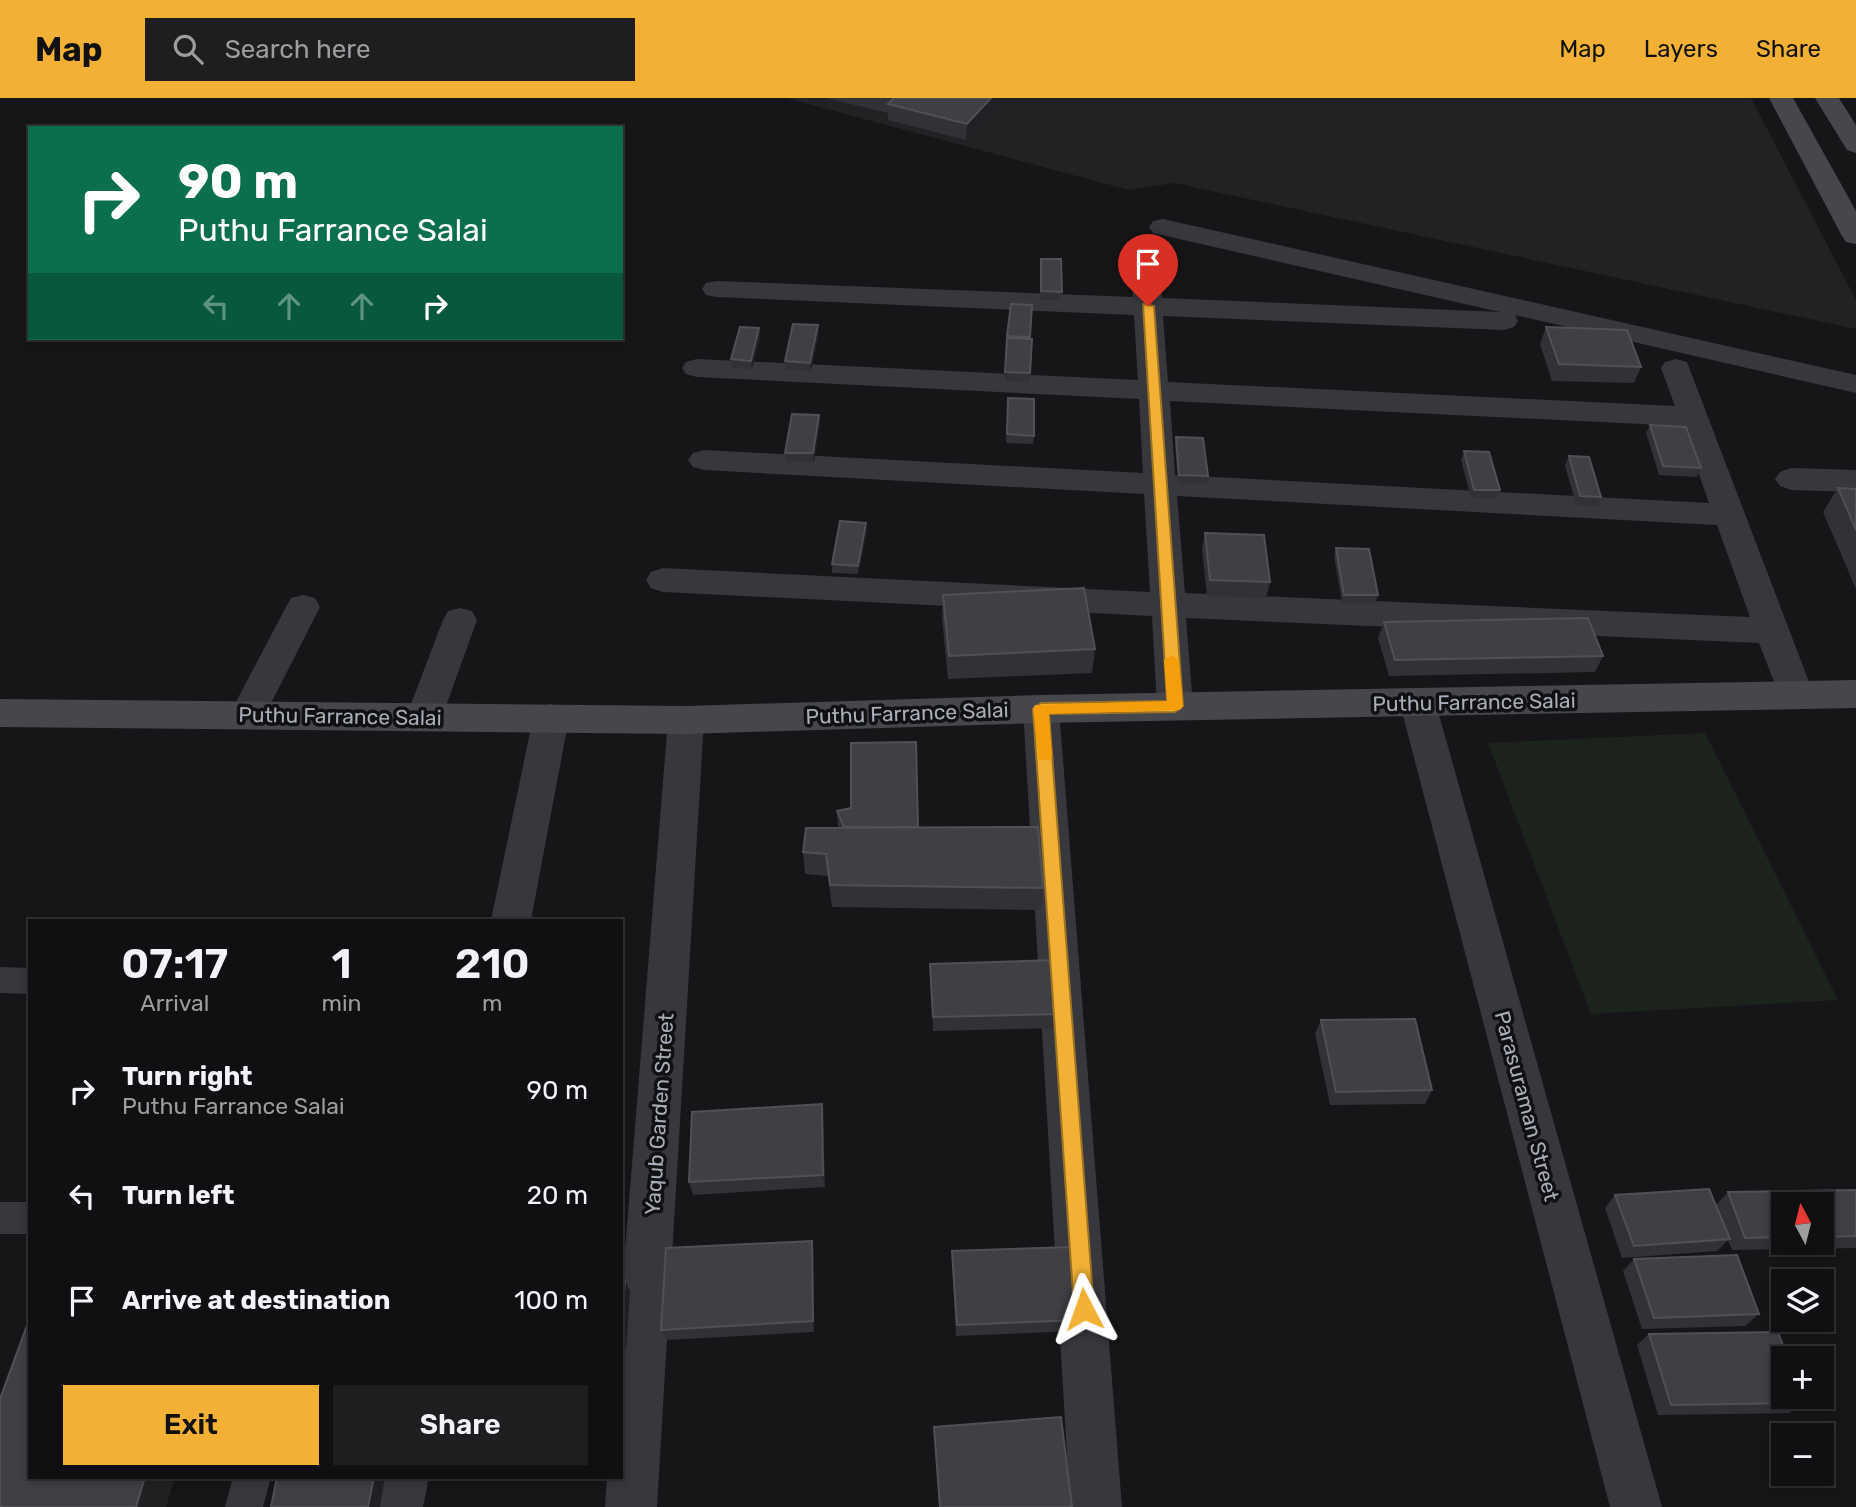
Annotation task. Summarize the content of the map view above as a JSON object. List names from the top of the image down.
{
  "streets": {
    "street": ["Puthu Farrance Salai", "Parasuraman Street", "Yaqub Garden Street"]
  },
  "crossings": [
    ["Puthu Farrance Salai", "Parasuraman Street"],
    ["Puthu Farrance Salai", "Yaqub Garden Street"]
  ],
  "north": "top",
  "page": {
    "header": "Map",
    "search": "Search here",
    "nav": ["Map", "Layers", "Share"],
    "turn": ["90 m", "Puthu Farrance Salai"],
    "eta": [
      "07:17",
      "Arrival",
      "1",
      "min",
      "210",
      "m"
    ],
    "list": [
      {
        "name": "Turn right",
        "note": "Puthu Farrance Salai",
        "value": "90 m"
      },
      {
        "name": "Turn left",
        "value": "20 m"
      },
      {
        "name": "Arrive at destination",
        "value": "100 m"
      }
    ],
    "map_buttons": ["+", "−"],
    "buttons": ["Exit", "Share"]
  }
}
